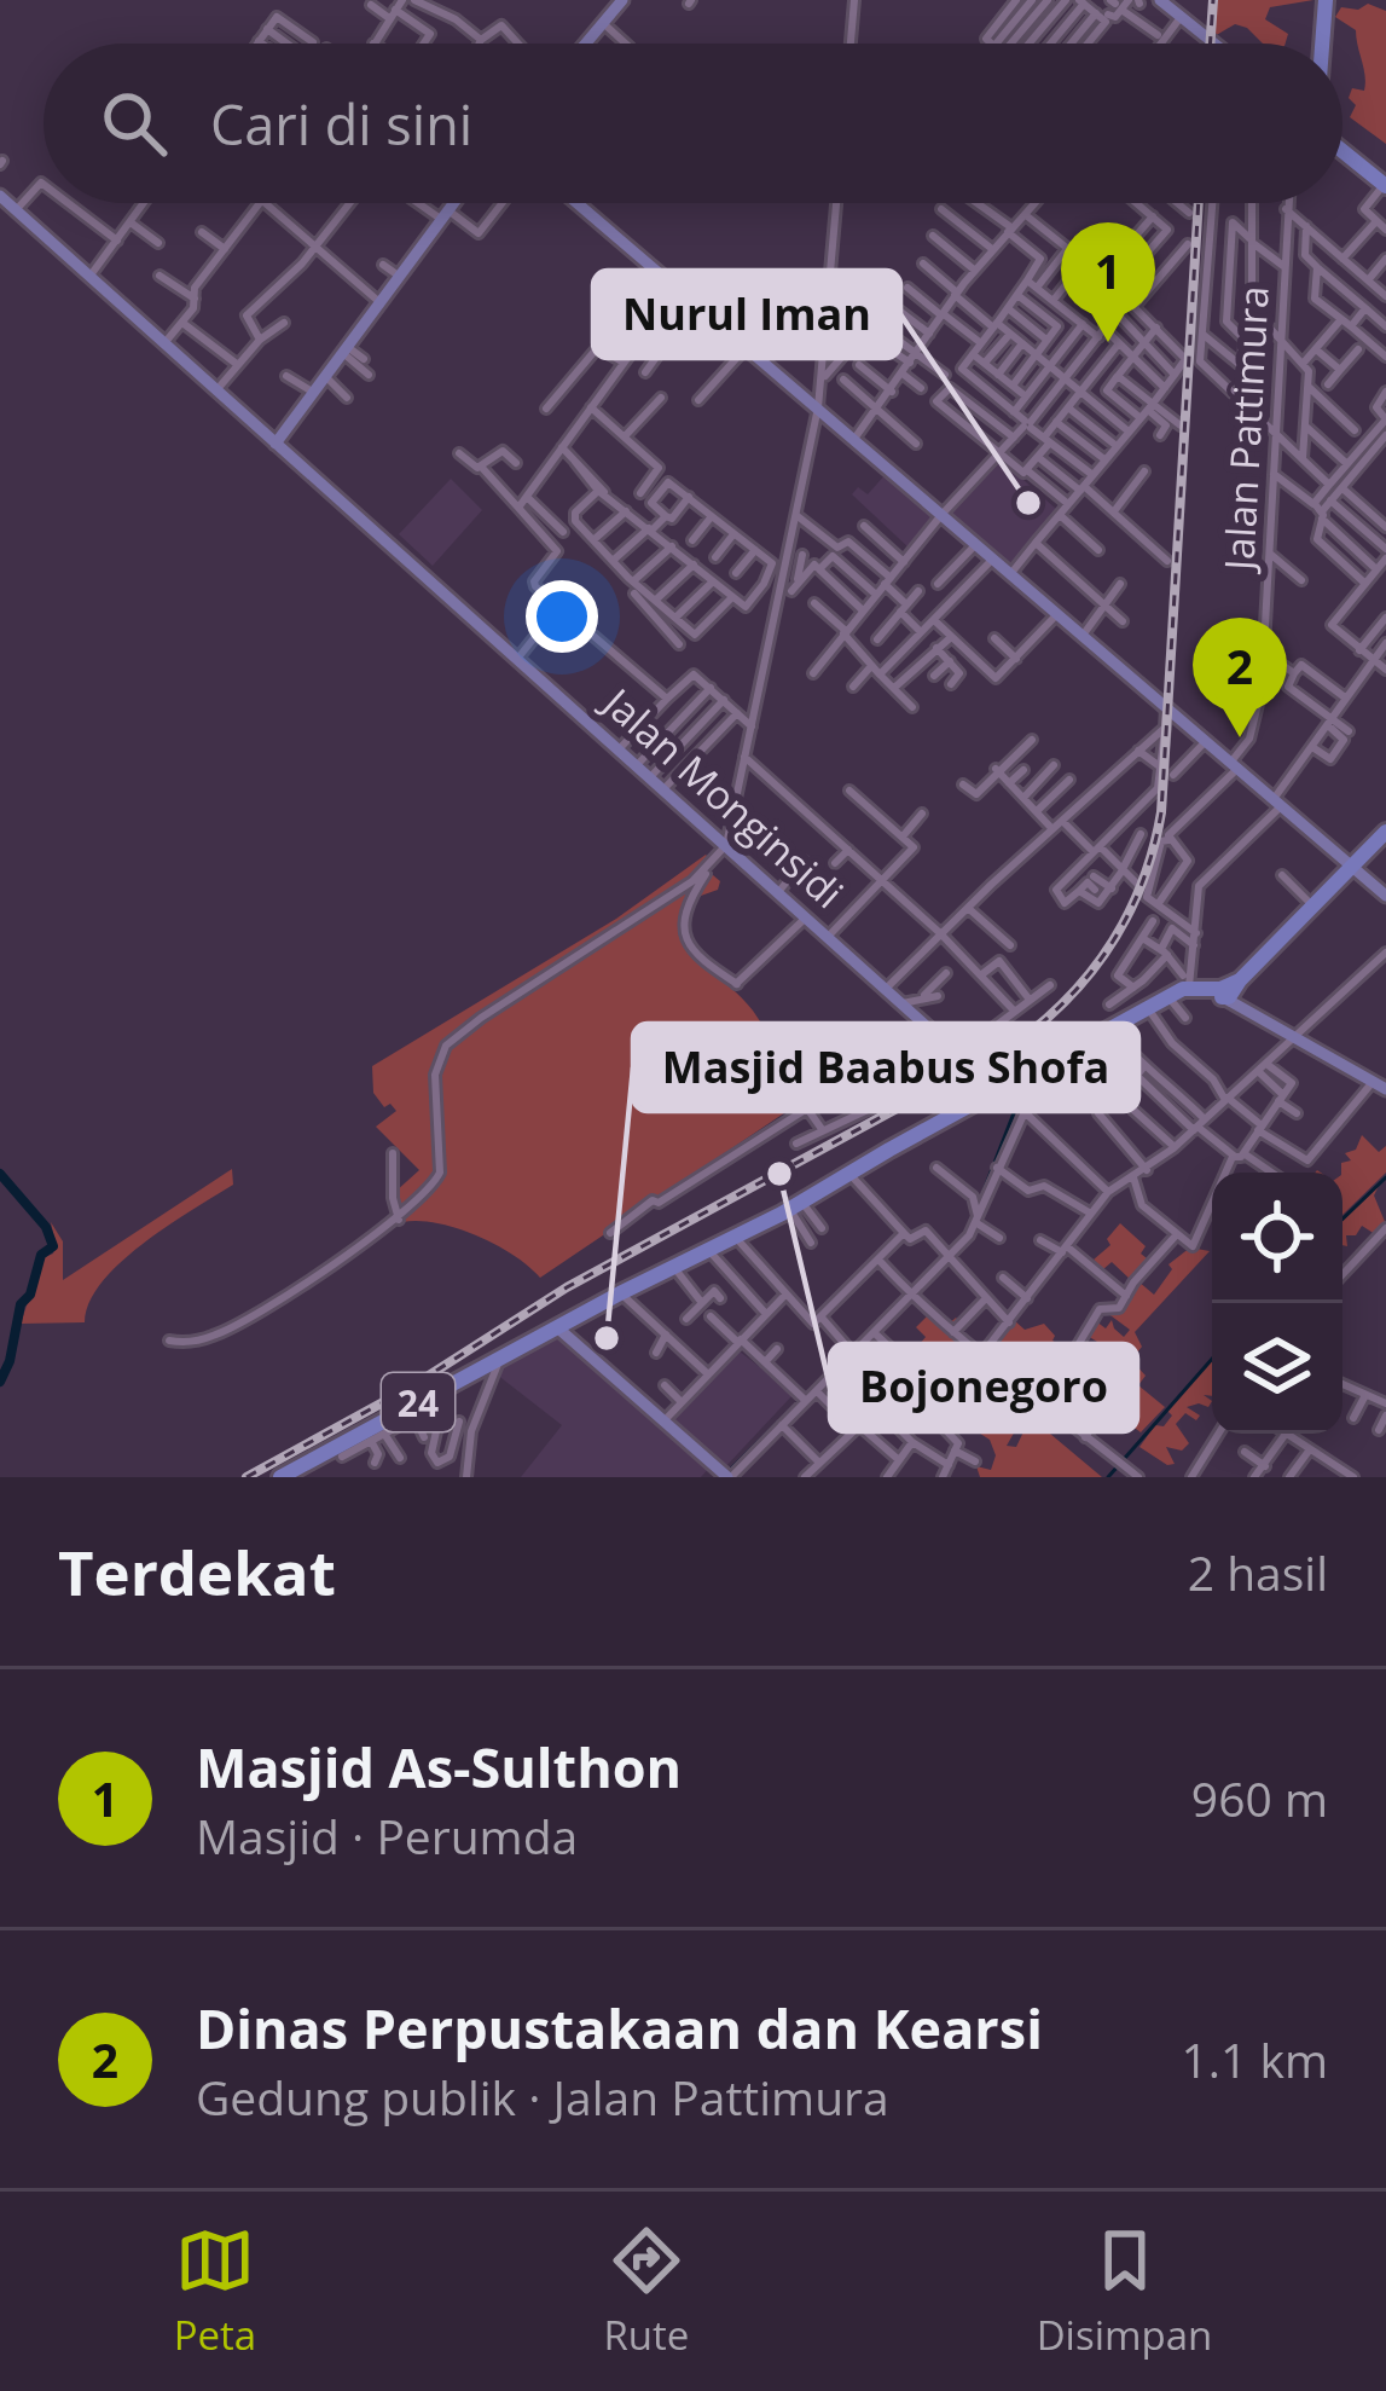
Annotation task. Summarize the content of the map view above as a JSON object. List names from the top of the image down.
{
  "streets": {
    "highway": ["24"],
    "main road": ["Jalan Monginsidi"],
    "street": ["Jalan Pattimura"]
  },
  "crossings": [
    ["Jalan Monginsidi", "24"]
  ],
  "places": ["Nurul Iman", "Bojonegoro", "Masjid Baabus Shofa"],
  "page": {
    "search": "Cari di sini",
    "pins": ["1", "2"],
    "heading": ["Terdekat", "2 hasil"],
    "list": [
      {
        "mark": "1",
        "name": "Masjid As-Sulthon",
        "note": "Masjid · Perumda",
        "value": "960 m"
      },
      {
        "mark": "2",
        "name": "Dinas Perpustakaan dan Kearsi",
        "note": "Gedung publik · Jalan Pattimura",
        "value": "1.1 km"
      }
    ],
    "nav": ["Peta", "Rute", "Disimpan"]
  }
}
